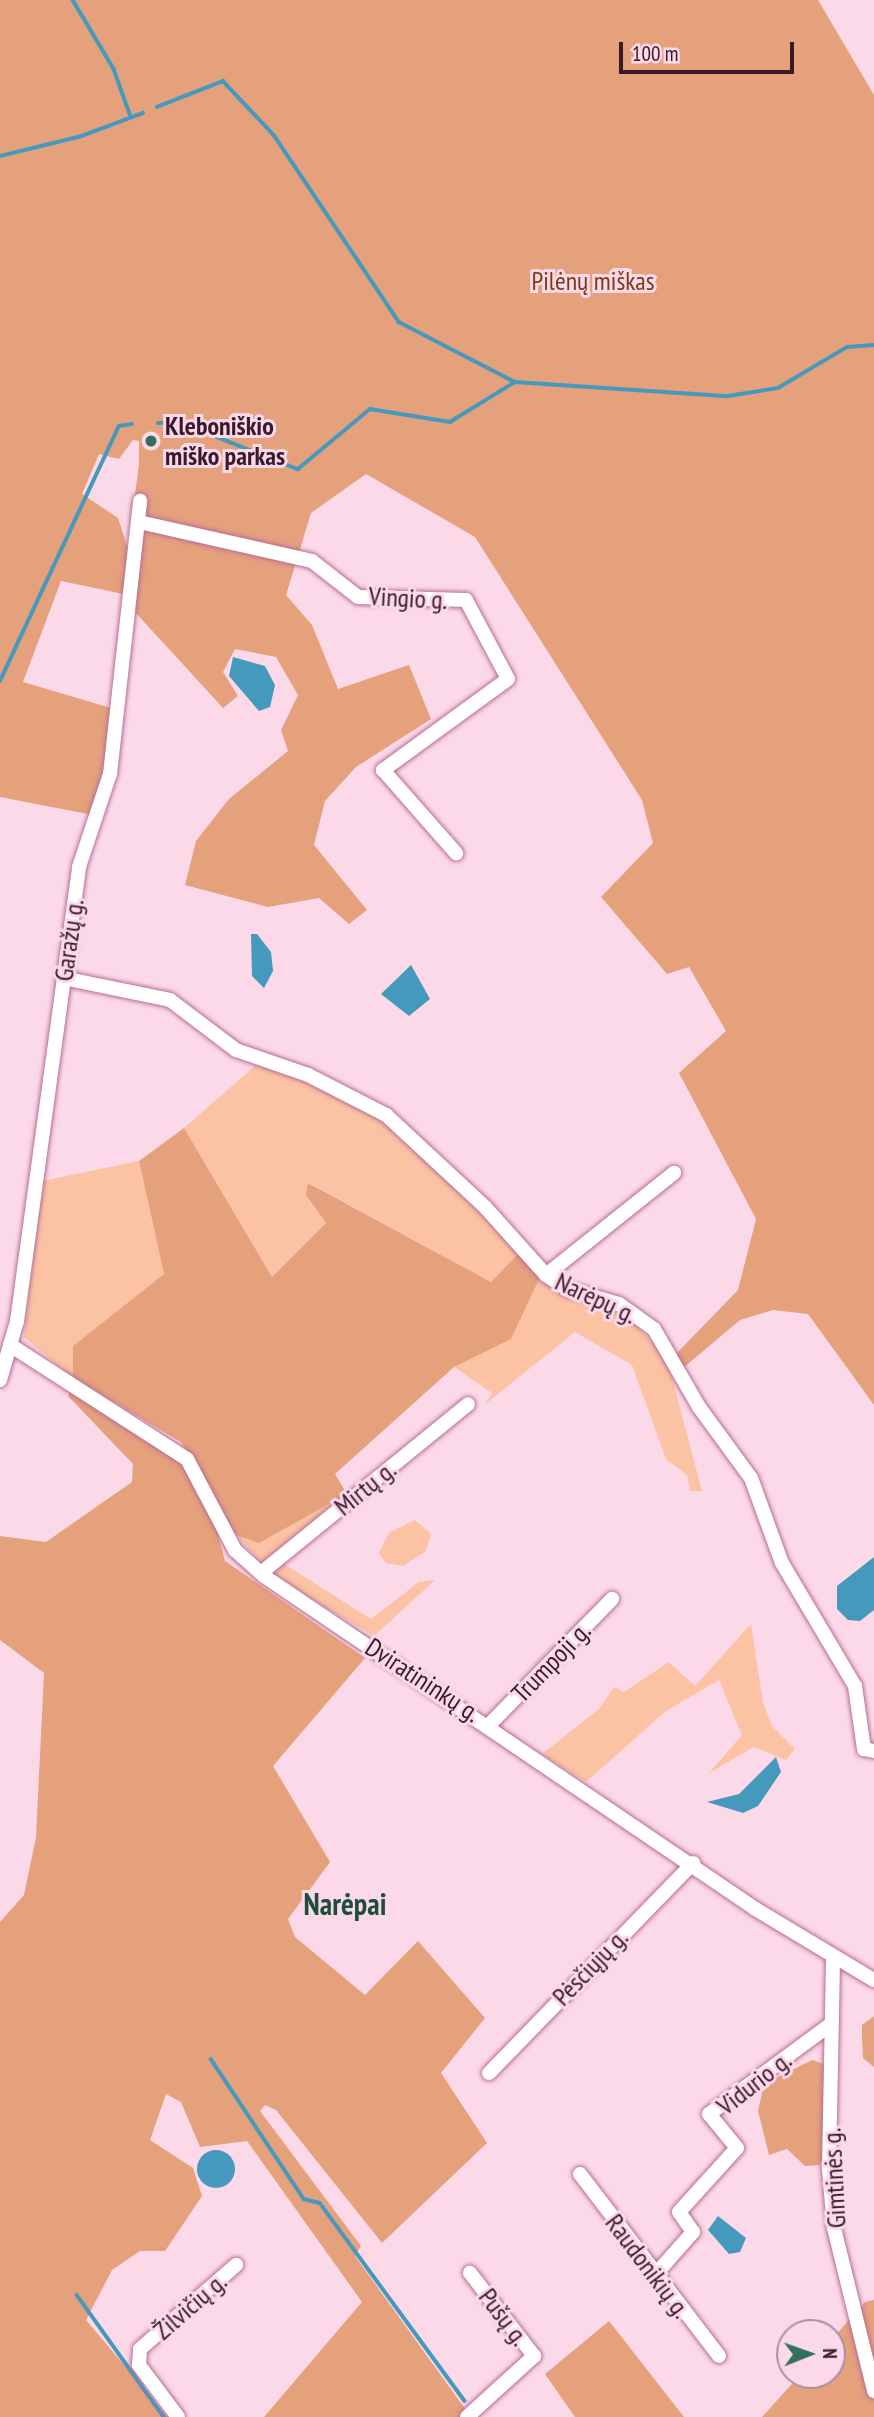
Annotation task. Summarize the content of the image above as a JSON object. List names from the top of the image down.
{
  "streets": {
    "street": [
      "Vingio g.",
      "Garažų g.",
      "Narėpų g.",
      "Mirtų g.",
      "Trumpoji g.",
      "Dviratininkų g.",
      "Pėsčiųjų g.",
      "Vidurio g.",
      "Gimtinės g.",
      "Raudonikių g.",
      "Žilvičių g.",
      "Pušų g."
    ]
  },
  "crossings": [
    ["Vingio g.", "Garažų g."],
    ["Garažų g.", "Narėpų g."],
    ["Garažų g.", "Dviratininkų g."],
    ["Mirtų g.", "Dviratininkų g."],
    ["Trumpoji g.", "Dviratininkų g."],
    ["Dviratininkų g.", "Pėsčiųjų g."],
    ["Dviratininkų g.", "Gimtinės g."],
    ["Vidurio g.", "Gimtinės g."],
    ["Vidurio g.", "Raudonikių g."]
  ],
  "districts": ["Narėpai"],
  "parks": ["Pilėnų miškas"],
  "places": ["Kleboniškio miško parkas"],
  "scale_bar": "100 m",
  "north": "right"
}
